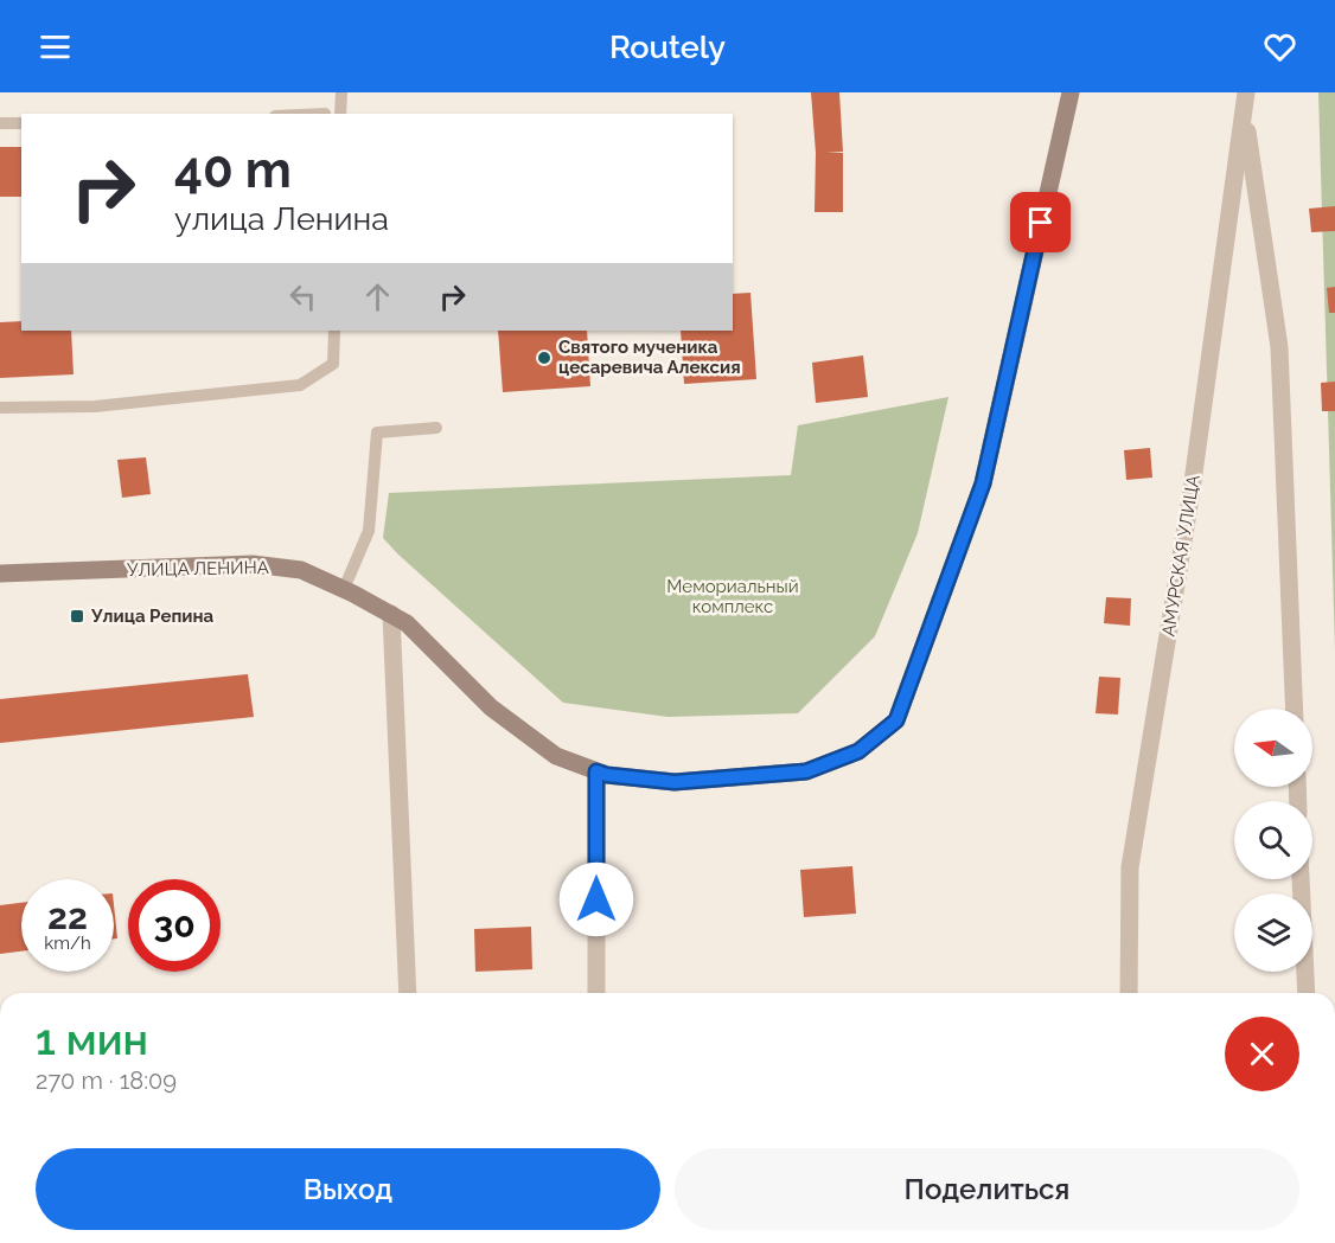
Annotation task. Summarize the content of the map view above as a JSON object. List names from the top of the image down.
{
  "streets": {
    "main road": ["УЛИЦА ЛЕНИНА"],
    "street": ["АМУРСКАЯ УЛИЦА"]
  },
  "parks": ["Мемориальный комплекс"],
  "places": {
    "other": ["Святого мученика цесаревича Алексия"],
    "transit": ["Улица Репина"]
  },
  "north": "left",
  "page": {
    "header": "Routely",
    "turn": ["40 m", "улица Ленина"],
    "speed": "22 km/h",
    "limit": "30",
    "heading": ["1 мин", "270 m · 18:09"],
    "buttons": ["Выход", "Поделиться"]
  }
}
